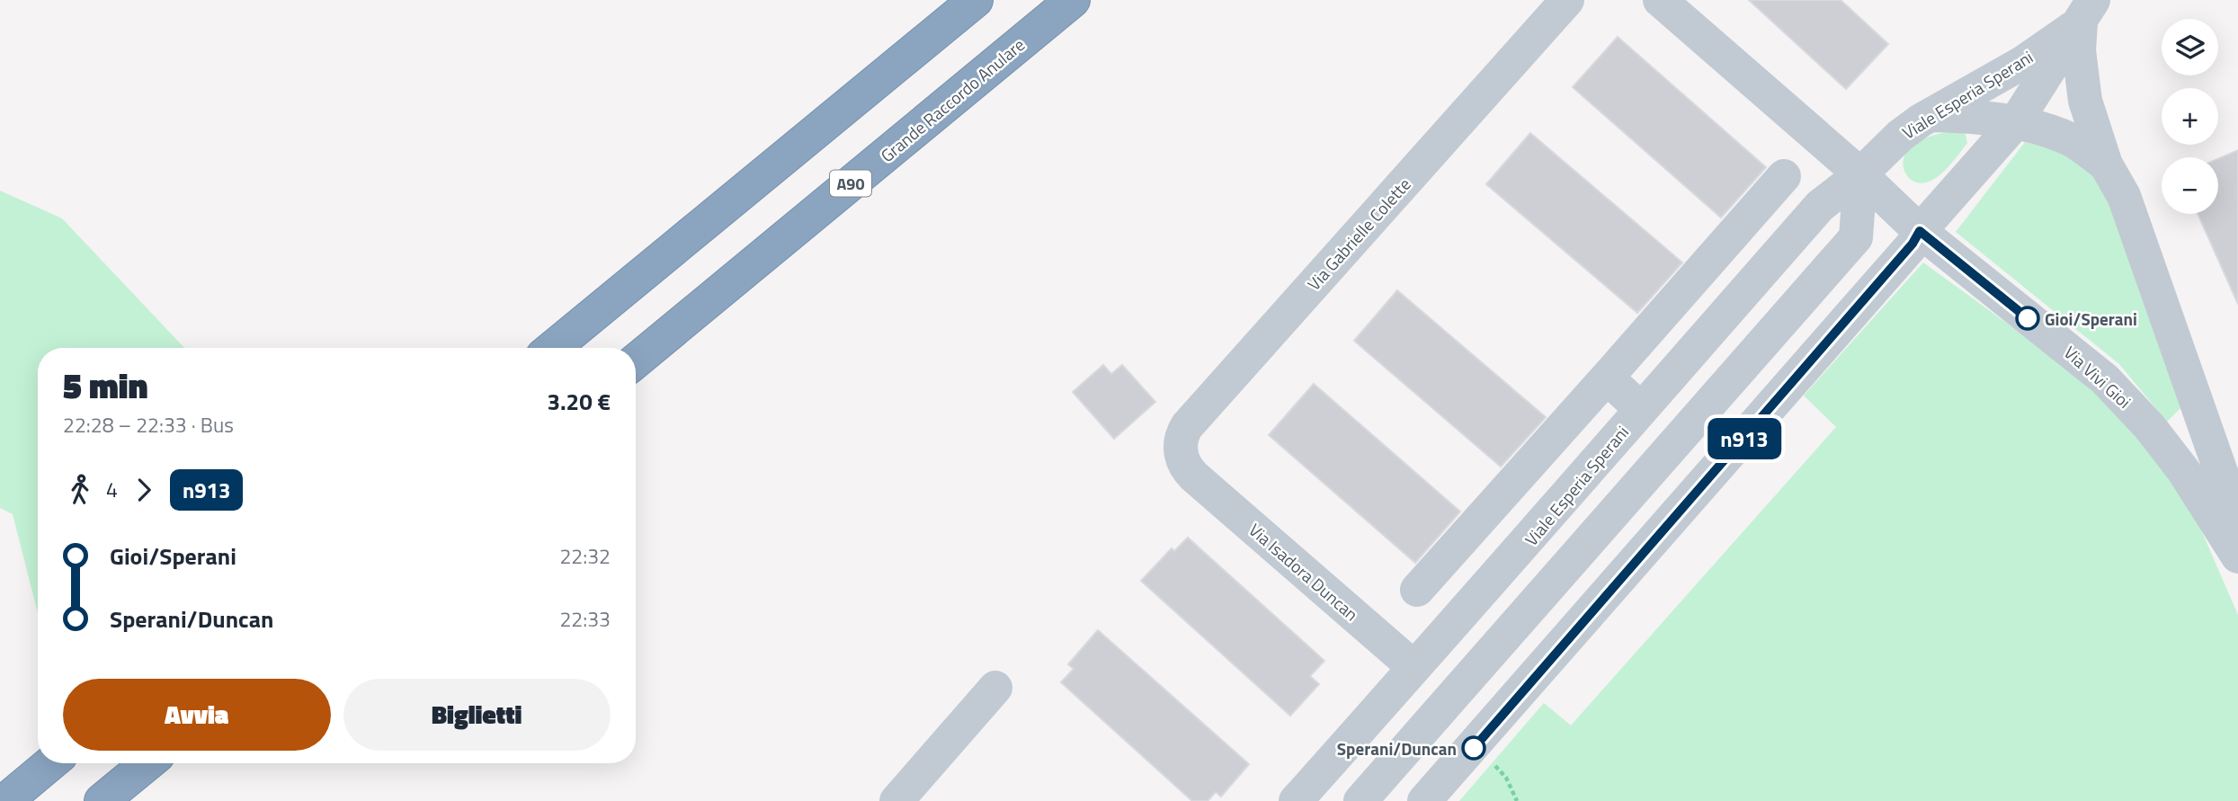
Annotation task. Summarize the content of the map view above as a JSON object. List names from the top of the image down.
{
  "streets": {
    "highway": ["Grande Raccordo Anulare", "A90"],
    "street": [
      "Viale Esperia Sperani",
      "Via Gabrielle Colette",
      "Via Vivi Gioi",
      "Via Isadora Duncan"
    ]
  },
  "crossings": [
    ["Viale Esperia Sperani", "Via Vivi Gioi"],
    ["Viale Esperia Sperani", "Via Isadora Duncan"],
    ["Via Gabrielle Colette", "Via Isadora Duncan"]
  ],
  "places": ["Gioi/Sperani", "Sperani/Duncan"],
  "lines": ["bus line n913"],
  "page": {
    "on_map": "n913",
    "map_buttons": ["+", "−"],
    "heading": ["5 min", "22:28 – 22:33 · Bus", "3.20 €"],
    "legs": ["4", "n913"],
    "list": [
      {
        "name": "Gioi/Sperani",
        "value": "22:32"
      },
      {
        "name": "Sperani/Duncan",
        "value": "22:33"
      }
    ],
    "buttons": ["Avvia", "Biglietti"]
  }
}
